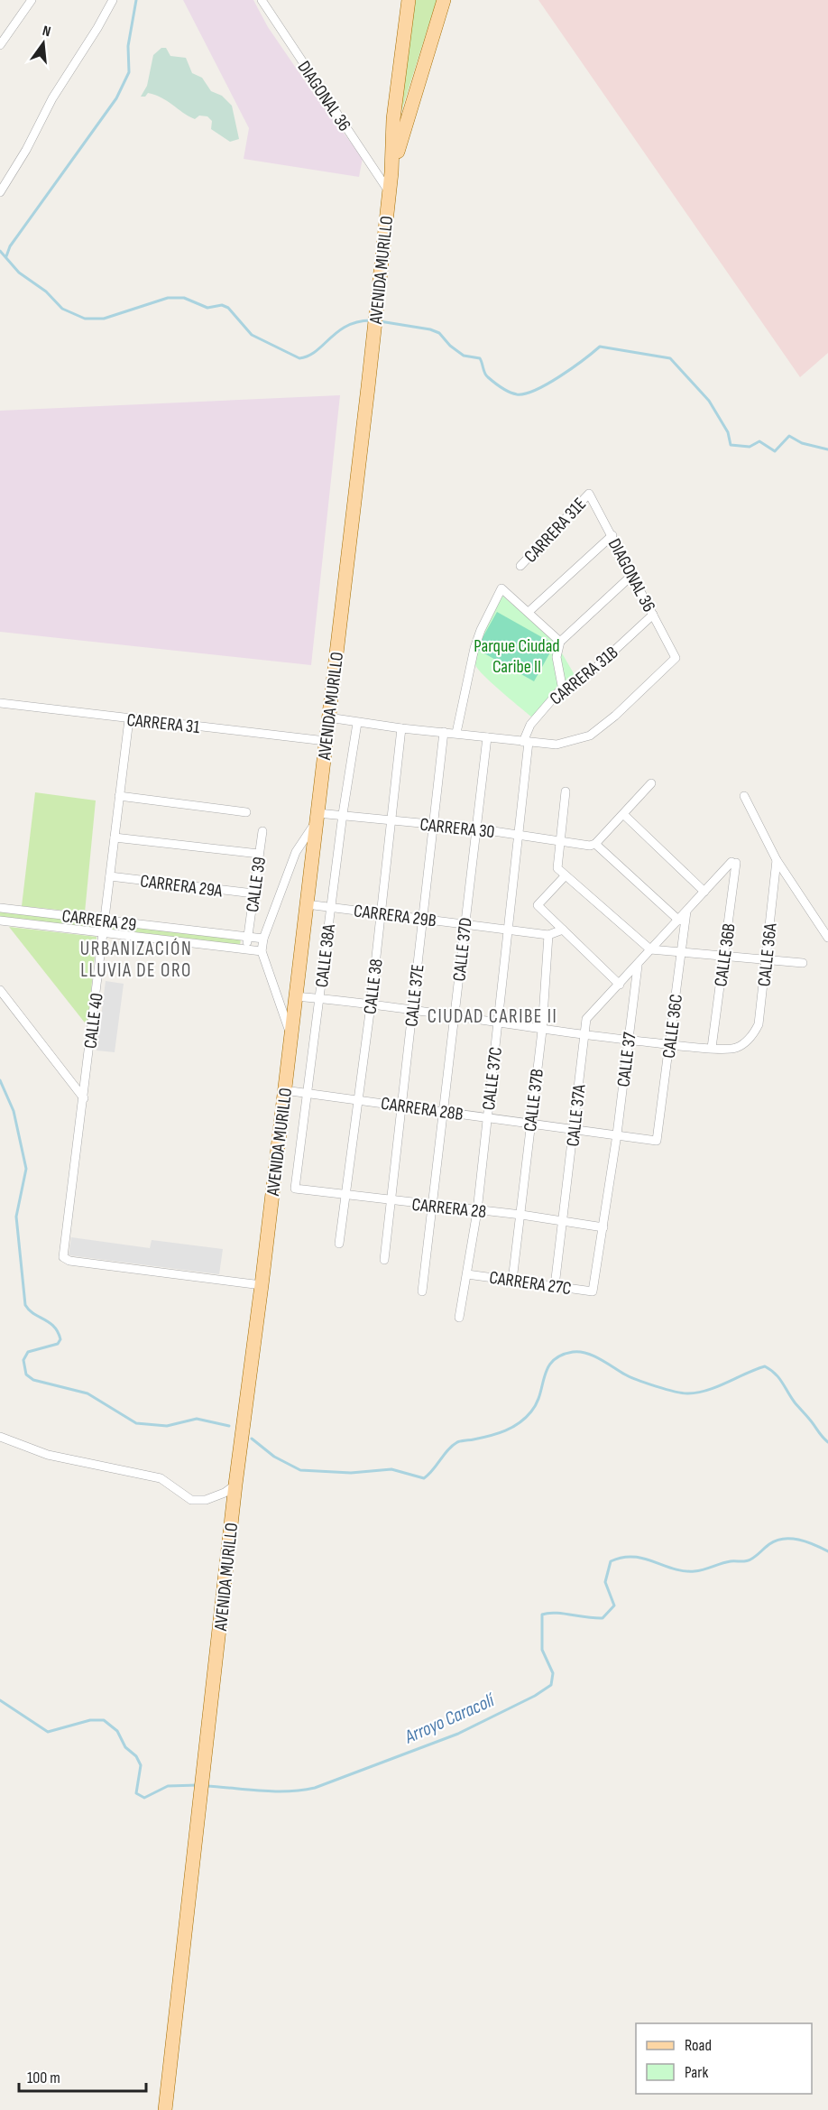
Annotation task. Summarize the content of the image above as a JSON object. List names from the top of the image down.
{
  "streets": {
    "main road": ["AVENIDA MURILLO"],
    "street": [
      "DIAGONAL 36",
      "CARRERA 31E",
      "CARRERA 31B",
      "CARRERA 31",
      "CARRERA 30",
      "CALLE 39",
      "CARRERA 29A",
      "CARRERA 29B",
      "CARRERA 29",
      "CALLE 37D",
      "CALLE 36B",
      "CALLE 36A",
      "CALLE 38A",
      "CALLE 38",
      "CALLE 37E",
      "CALLE 40",
      "CALLE 36C",
      "CALLE 37",
      "CALLE 37C",
      "CALLE 37B",
      "CARRERA 28B",
      "CALLE 37A",
      "CARRERA 28",
      "CARRERA 27C"
    ]
  },
  "crossings": [
    ["DIAGONAL 36", "AVENIDA MURILLO"],
    ["DIAGONAL 36", "CARRERA 31E"],
    ["DIAGONAL 36", "CARRERA 31B"],
    ["DIAGONAL 36", "CALLE 37C"],
    ["AVENIDA MURILLO", "CARRERA 31"],
    ["AVENIDA MURILLO", "CARRERA 30"],
    ["AVENIDA MURILLO", "CARRERA 29B"],
    ["AVENIDA MURILLO", "CALLE 40"],
    ["AVENIDA MURILLO", "CARRERA 28B"],
    ["CARRERA 31B", "CALLE 37C"],
    ["CARRERA 31", "CALLE 40"],
    ["CARRERA 30", "CALLE 37D"],
    ["CARRERA 30", "CALLE 38A"],
    ["CARRERA 30", "CALLE 38"],
    ["CARRERA 30", "CALLE 37E"],
    ["CARRERA 30", "CALLE 37C"],
    ["CALLE 39", "CARRERA 29A"],
    ["CALLE 39", "CARRERA 29"],
    ["CARRERA 29A", "CALLE 40"],
    ["CARRERA 29B", "CALLE 37D"],
    ["CARRERA 29B", "CALLE 38A"],
    ["CARRERA 29B", "CALLE 38"],
    ["CARRERA 29B", "CALLE 37E"],
    ["CARRERA 29B", "CALLE 37C"],
    ["CARRERA 29B", "CALLE 37B"],
    ["CARRERA 29", "CALLE 40"],
    ["CALLE 37D", "CARRERA 28B"],
    ["CALLE 37D", "CARRERA 28"],
    ["CALLE 36B", "CALLE 36A"],
    ["CALLE 38A", "CARRERA 28B"],
    ["CALLE 38A", "CARRERA 28"],
    ["CALLE 38", "CARRERA 28B"],
    ["CALLE 38", "CARRERA 28"],
    ["CALLE 37E", "CARRERA 28B"],
    ["CALLE 37E", "CARRERA 28"],
    ["CALLE 36C", "CARRERA 28B"],
    ["CALLE 37", "CARRERA 28B"],
    ["CALLE 37", "CALLE 37A"],
    ["CALLE 37", "CARRERA 28"],
    ["CALLE 37", "CARRERA 27C"],
    ["CALLE 37C", "CARRERA 28B"],
    ["CALLE 37C", "CARRERA 28"],
    ["CALLE 37C", "CARRERA 27C"],
    ["CALLE 37B", "CARRERA 28B"],
    ["CALLE 37B", "CARRERA 28"],
    ["CALLE 37B", "CARRERA 27C"],
    ["CARRERA 28B", "CALLE 37A"],
    ["CALLE 37A", "CARRERA 28"],
    ["CALLE 37A", "CARRERA 27C"]
  ],
  "districts": ["URBANIZACIÓN LLUVIA DE ORO", "CIUDAD CARIBE II"],
  "water": ["Arroyo Caracolí"],
  "parks": ["Parque Ciudad Caribe II"],
  "legend": ["Road", "Park"],
  "scale_bar": "100 m",
  "north": "top"
}
